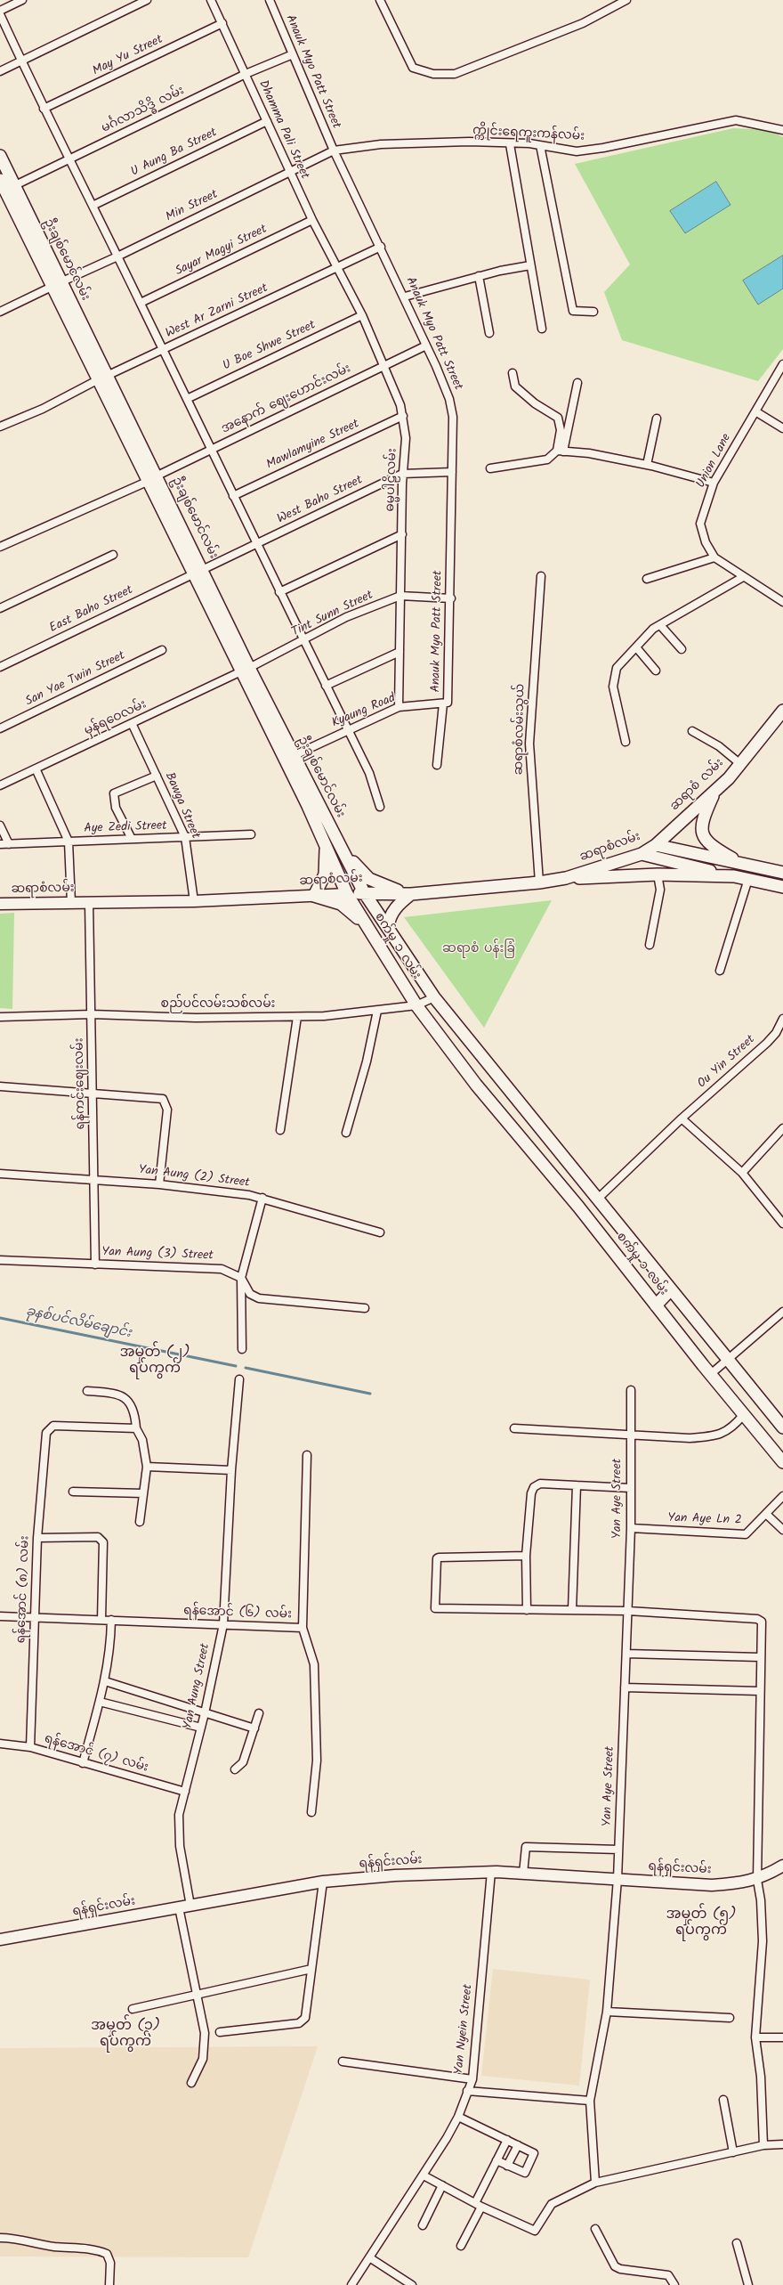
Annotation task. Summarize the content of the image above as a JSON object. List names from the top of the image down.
{
  "streets": {
    "main road": [
      "ဦးချစ်မောင်လမ်း",
      "ဆရာစံ လမ်း",
      "ဆရာစံလမ်း",
      "စက်မှု ၁ လမ်း",
      "ရန်ရှင်းလမ်း"
    ],
    "street": [
      "May Yu Street",
      "Anauk Myo Patt Street",
      "မင်္ဂလာသိဒ္ဓိ လမ်း",
      "Dhamma Pali Street",
      "က္ကိုင်းရေကူးကန်လမ်း",
      "U Aung Ba Street",
      "Min Street",
      "Sayar Magyi Street",
      "West Ar Zarni Street",
      "U Boe Shwe Street",
      "အနောက် ဈေးဟောင်းလမ်း",
      "Mawlamyine Street",
      "Union Lane",
      "ဓမ္မပါဠိလမ်း",
      "West Baho Street",
      "East Baho Street",
      "Tint Sunn Street",
      "San Yae Twin Street",
      "Kyaung Road",
      "မှန်ရဝေလမ်း",
      "ဆရာစံလမ်းသွယ်",
      "Bawga Street",
      "Aye Zedi Street",
      "စည်ပင်လမ်းသစ်လမ်း",
      "Ou Yin Street",
      "ရန်ကင်းဈေးလမ်း",
      "Yan Aung (2) Street",
      "Yan Aung (3) Street",
      "Yan Aye Street",
      "Yan Aye Ln 2",
      "ရန်အောင် (၈) လမ်း",
      "ရန်အောင် (၆) လမ်း",
      "Yan Aung Street",
      "ရန်အောင် (၇) လမ်း",
      "Yan Nyein Street"
    ]
  },
  "crossings": [
    ["May Yu Street", "Dhamma Pali Street"],
    ["Anauk Myo Patt Street", "မင်္ဂလာသိဒ္ဓိ လမ်း"],
    ["Anauk Myo Patt Street", "က္ကိုင်းရေကူးကန်လမ်း"],
    ["Anauk Myo Patt Street", "Min Street"],
    ["Anauk Myo Patt Street", "West Ar Zarni Street"],
    ["Anauk Myo Patt Street", "အနောက် ဈေးဟောင်းလမ်း"],
    ["Anauk Myo Patt Street", "West Baho Street"],
    ["Anauk Myo Patt Street", "Tint Sunn Street"],
    ["Anauk Myo Patt Street", "Kyaung Road"],
    ["မင်္ဂလာသိဒ္ဓိ လမ်း", "Dhamma Pali Street"],
    ["မင်္ဂလာသိဒ္ဓိ လမ်း", "ဦးချစ်မောင်လမ်း"],
    ["Dhamma Pali Street", "U Aung Ba Street"],
    ["Dhamma Pali Street", "Min Street"],
    ["Dhamma Pali Street", "Sayar Magyi Street"],
    ["Dhamma Pali Street", "West Ar Zarni Street"],
    ["Dhamma Pali Street", "ဓမ္မပါဠိလမ်း"],
    ["က္ကိုင်းရေကူးကန်လမ်း", "Min Street"],
    ["Min Street", "ဦးချစ်မောင်လမ်း"],
    ["ဦးချစ်မောင်လမ်း", "West Ar Zarni Street"],
    ["ဦးချစ်မောင်လမ်း", "အနောက် ဈေးဟောင်းလမ်း"],
    ["ဦးချစ်မောင်လမ်း", "West Baho Street"],
    ["ဦးချစ်မောင်လမ်း", "East Baho Street"],
    ["ဦးချစ်မောင်လမ်း", "Tint Sunn Street"],
    ["ဦးချစ်မောင်လမ်း", "Kyaung Road"],
    ["ဦးချစ်မောင်လမ်း", "မှန်ရဝေလမ်း"],
    ["ဦးချစ်မောင်လမ်း", "ဆရာစံလမ်း"],
    ["ဦးချစ်မောင်လမ်း", "စက်မှု ၁ လမ်း"],
    ["West Ar Zarni Street", "ဓမ္မပါဠိလမ်း"],
    ["U Boe Shwe Street", "ဓမ္မပါဠိလမ်း"],
    ["အနောက် ဈေးဟောင်းလမ်း", "ဓမ္မပါဠိလမ်း"],
    ["Mawlamyine Street", "ဓမ္မပါဠိလမ်း"],
    ["ဓမ္မပါဠိလမ်း", "West Baho Street"],
    ["ဓမ္မပါဠိလမ်း", "Tint Sunn Street"],
    ["ဓမ္မပါဠိလမ်း", "Kyaung Road"],
    ["West Baho Street", "East Baho Street"],
    ["Tint Sunn Street", "မှန်ရဝေလမ်း"],
    ["မှန်ရဝေလမ်း", "Bawga Street"],
    ["ဆရာစံလမ်းသွယ်", "ဆရာစံလမ်း"],
    ["ဆရာစံ လမ်း", "ဆရာစံလမ်း"],
    ["Bawga Street", "Aye Zedi Street"],
    ["Bawga Street", "ဆရာစံလမ်း"],
    ["ဆရာစံလမ်း", "စက်မှု ၁ လမ်း"],
    ["ဆရာစံလမ်း", "ရန်ကင်းဈေးလမ်း"],
    ["စက်မှု ၁ လမ်း", "စည်ပင်လမ်းသစ်လမ်း"],
    ["စက်မှု ၁ လမ်း", "Ou Yin Street"],
    ["စည်ပင်လမ်းသစ်လမ်း", "ရန်ကင်းဈေးလမ်း"],
    ["ရန်ကင်းဈေးလမ်း", "Yan Aung (2) Street"],
    ["ရန်ကင်းဈေးလမ်း", "Yan Aung (3) Street"],
    ["Yan Aye Street", "Yan Aye Ln 2"],
    ["Yan Aye Street", "ရန်ရှင်းလမ်း"],
    ["ရန်အောင် (၈) လမ်း", "ရန်အောင် (၆) လမ်း"],
    ["ရန်အောင် (၈) လမ်း", "ရန်အောင် (၇) လမ်း"],
    ["ရန်အောင် (၆) လမ်း", "Yan Aung Street"],
    ["Yan Aung Street", "ရန်အောင် (၇) လမ်း"],
    ["Yan Aung Street", "ရန်ရှင်းလမ်း"],
    ["ရန်ရှင်းလမ်း", "Yan Nyein Street"]
  ],
  "districts": ["အမှတ် (၂) ရပ်ကွက်", "အမှတ် (၅) ရပ်ကွက်", "အမှတ် (၃) ရပ်ကွက်"],
  "water": ["ခုနစ်ပင်လိမ်ချောင်း"],
  "parks": ["ဆရာစံ ပန်းခြံ"]
}
